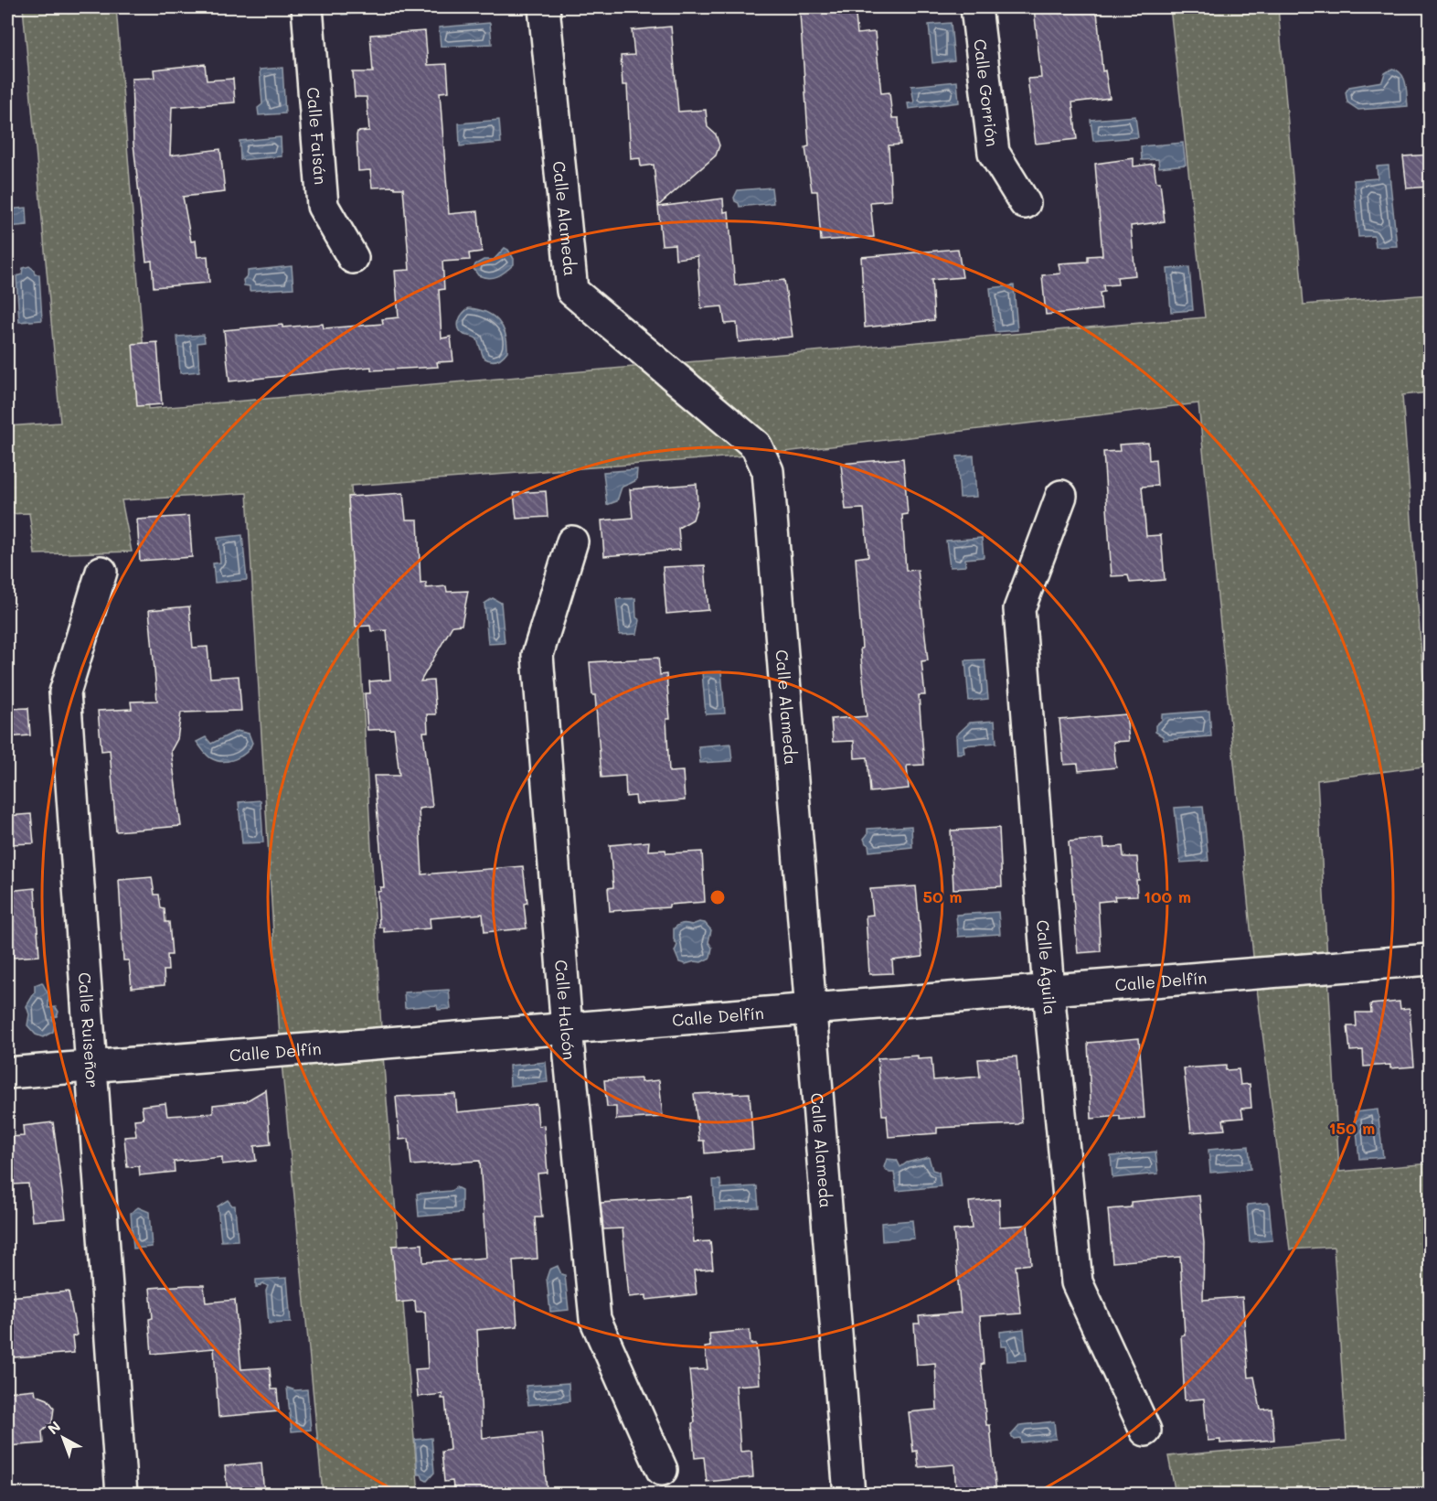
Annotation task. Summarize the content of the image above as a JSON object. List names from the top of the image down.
{
  "streets": {
    "street": [
      "Calle Gorrión",
      "Calle Faisán",
      "Calle Alameda",
      "Calle Águila",
      "Calle Delfín",
      "Calle Halcón",
      "Calle Ruiseñor"
    ]
  },
  "crossings": [
    ["Calle Alameda", "Calle Delfín"],
    ["Calle Águila", "Calle Delfín"],
    ["Calle Delfín", "Calle Halcón"],
    ["Calle Delfín", "Calle Ruiseñor"]
  ],
  "north": "top left",
  "rings": ["50 m", "100 m", "150 m"]
}
